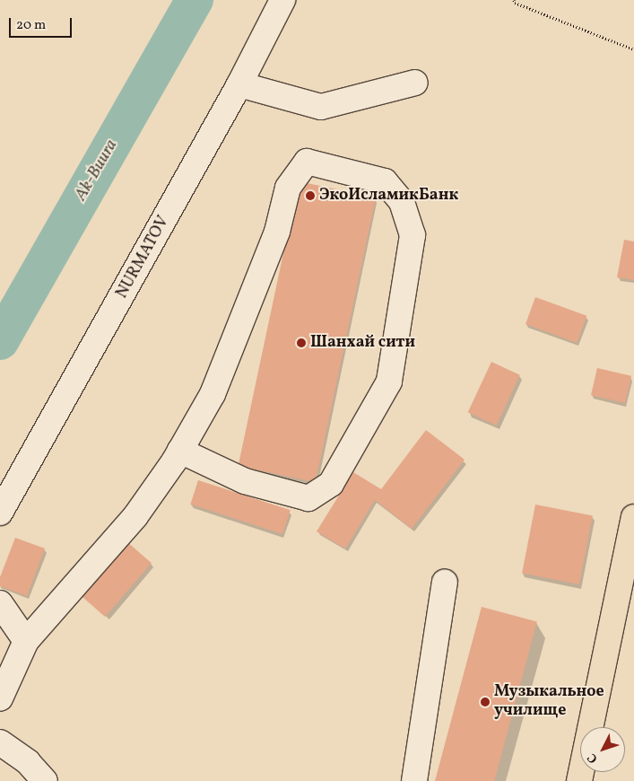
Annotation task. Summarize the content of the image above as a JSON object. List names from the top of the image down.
{
  "streets": {
    "street": ["NURMATOV"]
  },
  "water": ["Ak-Buura"],
  "places": ["ЭкоИсламикБанк", "Шанхай сити", "Музыкальное училище"],
  "scale_bar": "20 m",
  "north": "bottom left"
}
